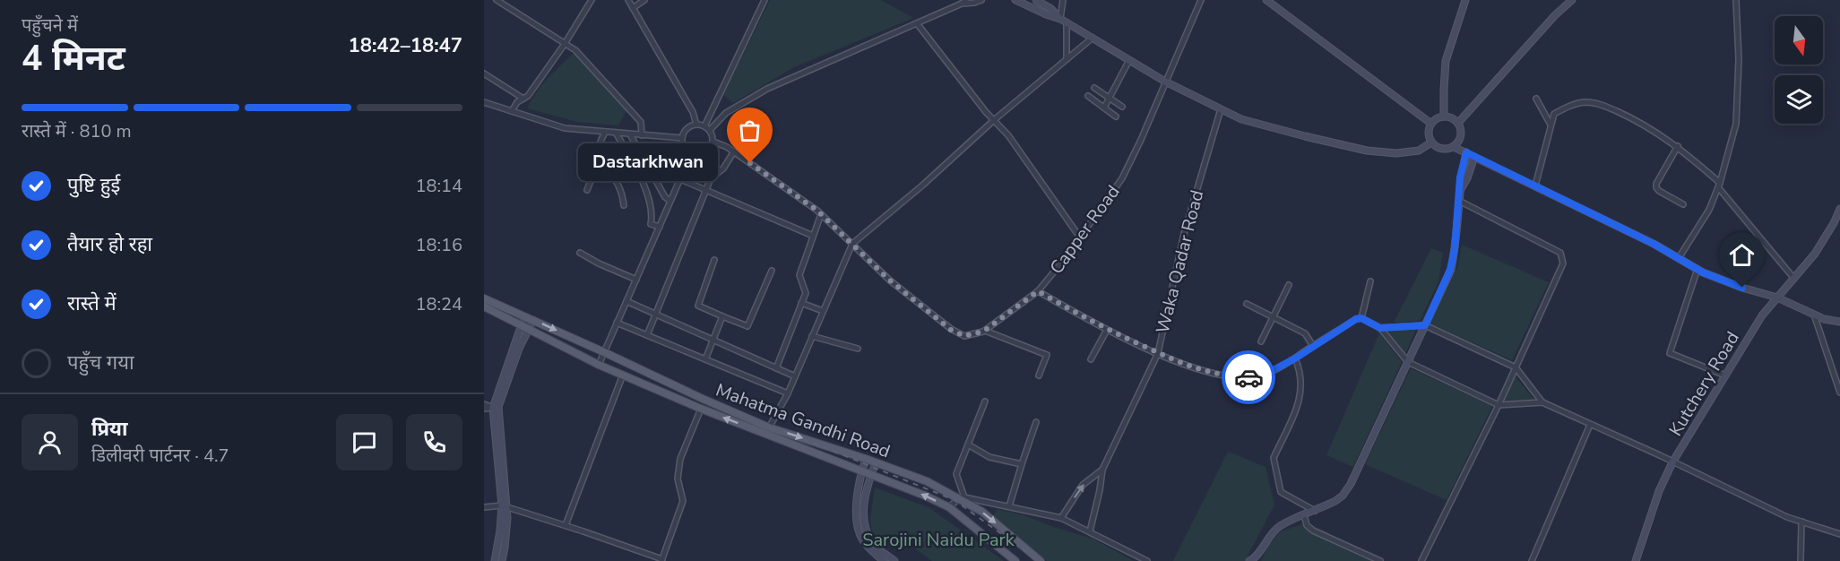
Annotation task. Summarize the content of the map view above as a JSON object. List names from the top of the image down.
{
  "streets": {
    "main road": ["Mahatma Gandhi Road"],
    "street": ["Capper Road", "Waka Qadar Road", "Kutchery Road"]
  },
  "parks": ["Sarojini Naidu Park"],
  "places": ["Dastarkhwan"],
  "north": "bottom",
  "page": {
    "heading": ["4 मिनट", "पहुँचने में", "18:42–18:47"],
    "panel": ["प्रिया", "डिलीवरी पार्टनर · 4.7"],
    "bar": "रास्ते में · 810 m",
    "bubble": "Dastarkhwan",
    "list": [
      ["पुष्टि हुई", "18:14"],
      ["तैयार हो रहा", "18:16"],
      ["रास्ते में", "18:24"],
      "पहुँच गया"
    ]
  }
}
